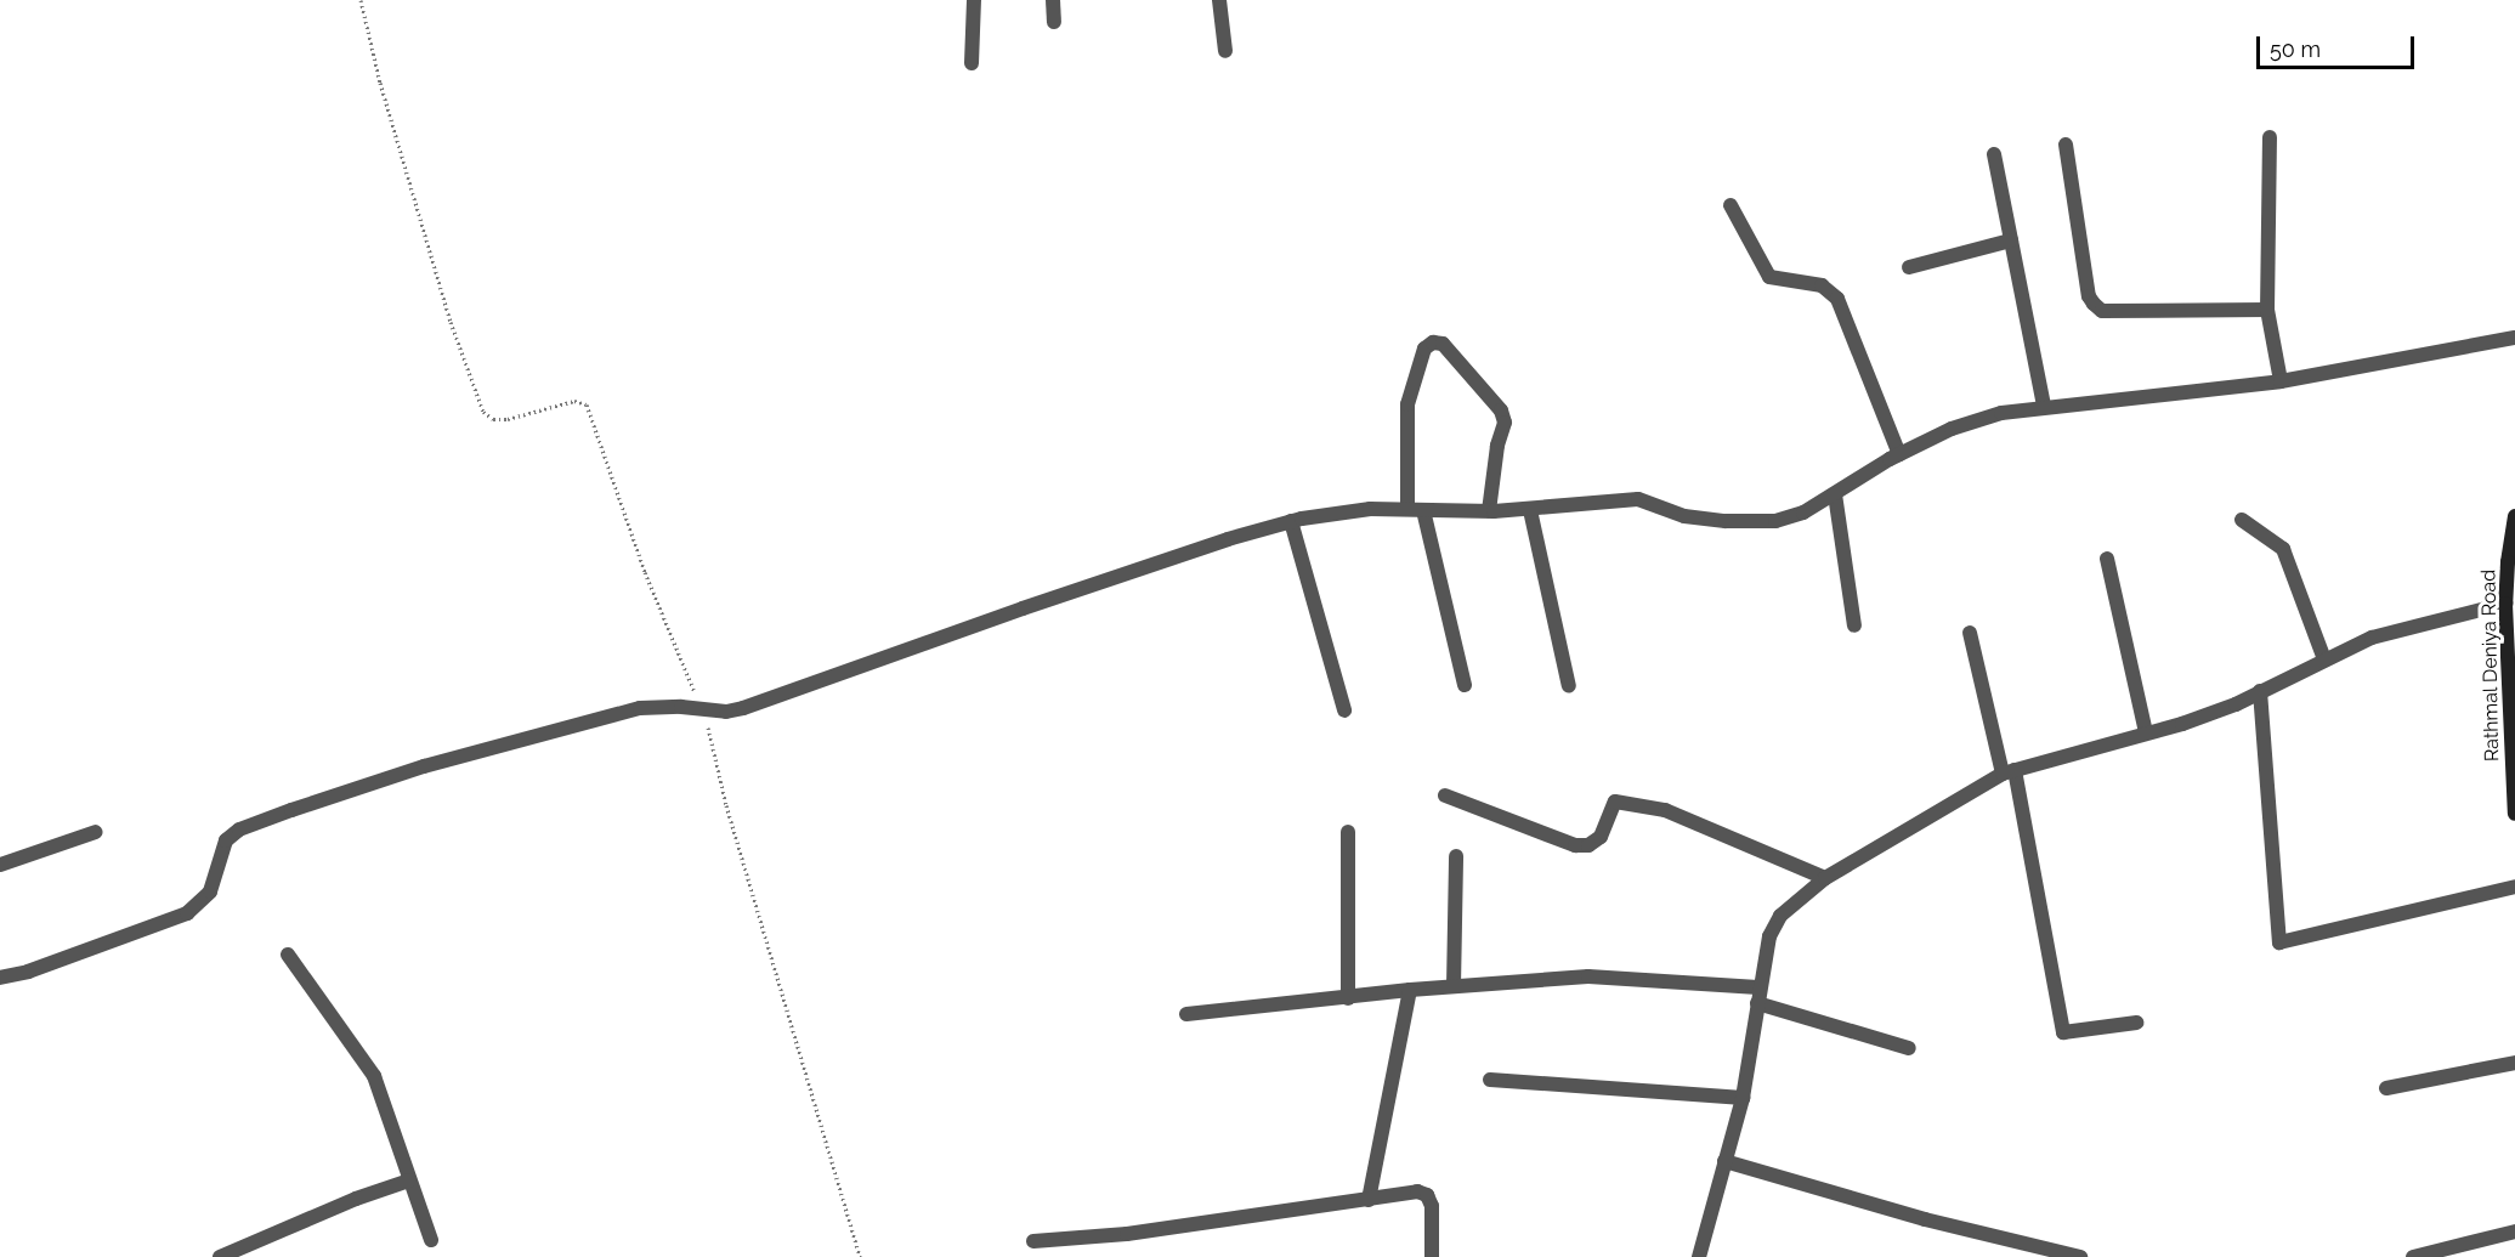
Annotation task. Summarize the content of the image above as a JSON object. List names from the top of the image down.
{
  "streets": {
    "street": ["Rathmal Deniya Road"]
  },
  "scale_bar": "50 m"
}
